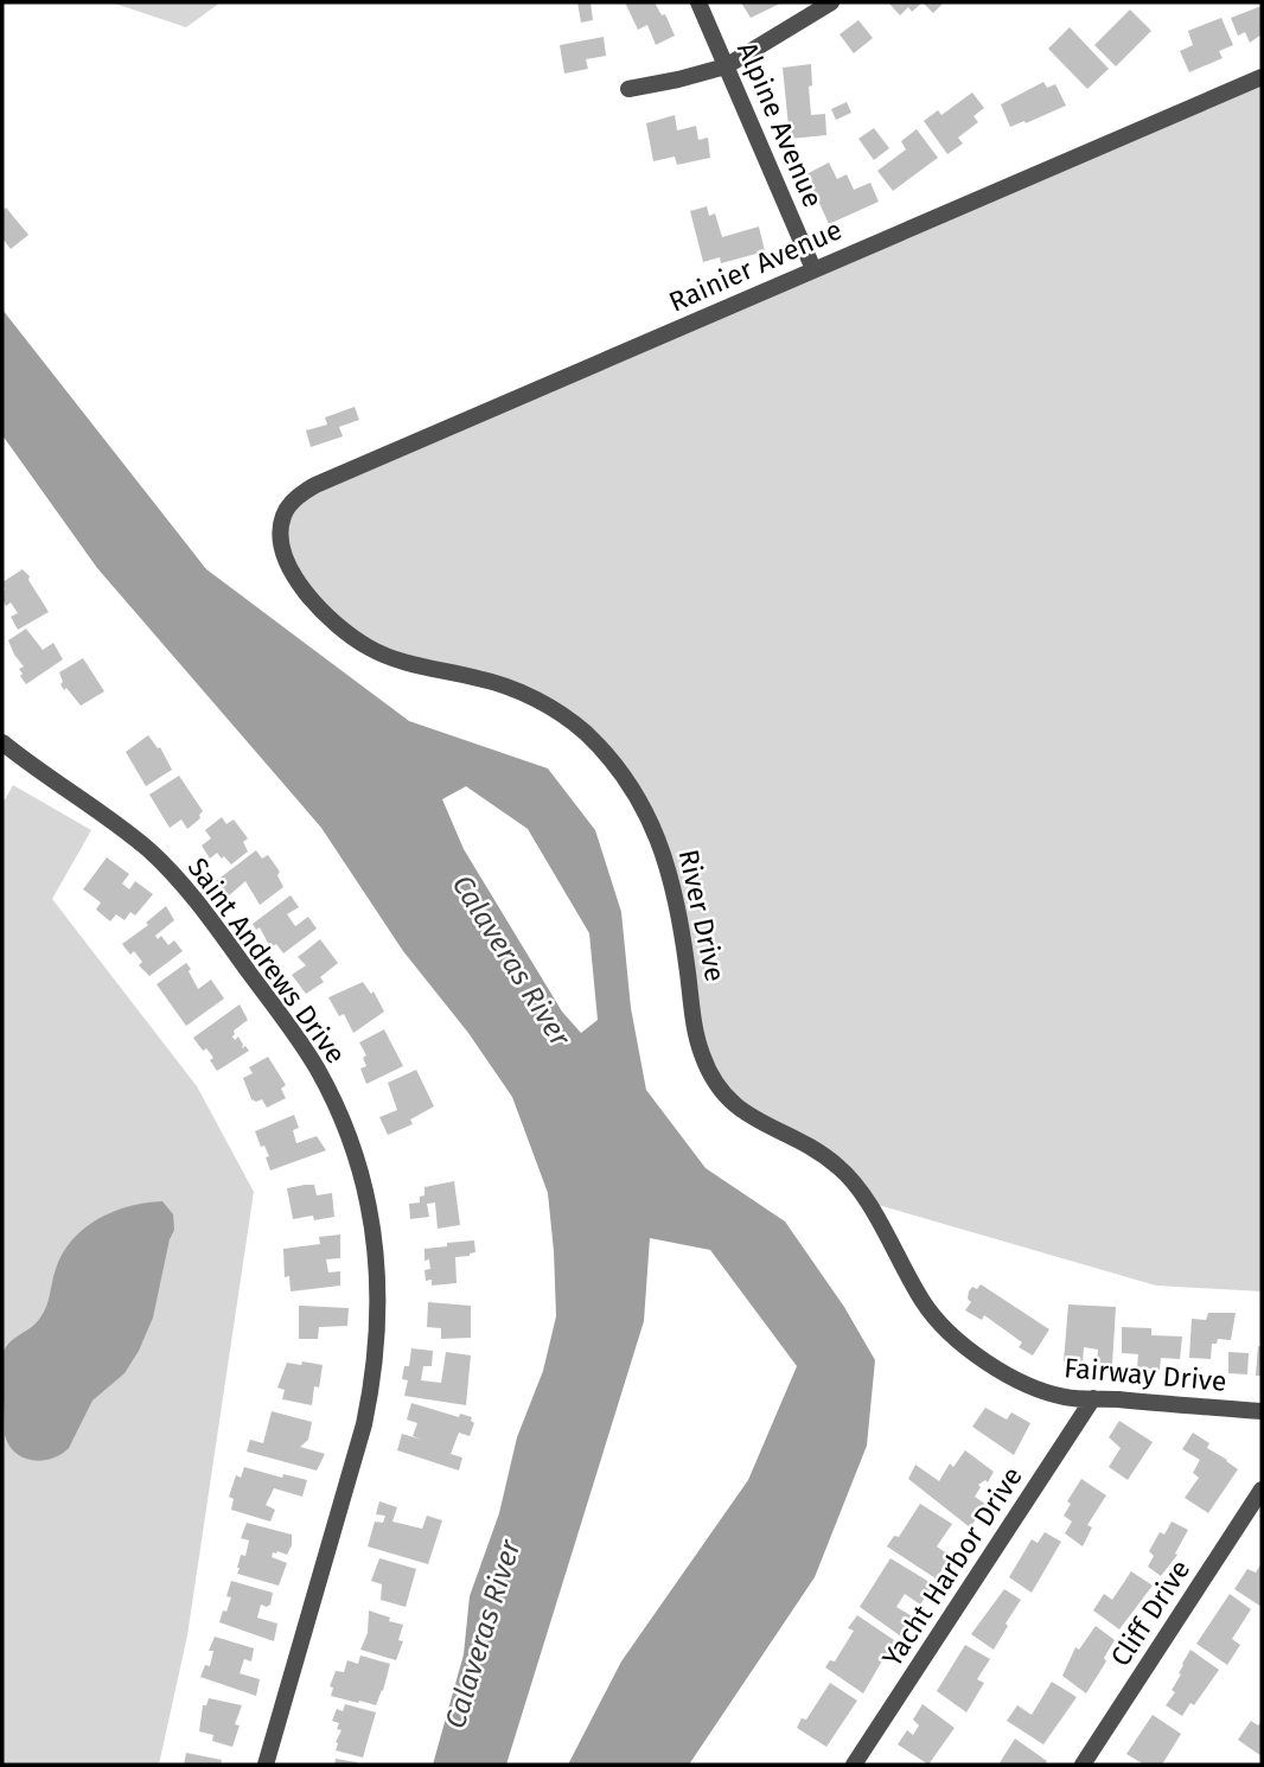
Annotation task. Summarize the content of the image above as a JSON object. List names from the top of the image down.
{
  "streets": {
    "street": [
      "Alpine Avenue",
      "Rainier Avenue",
      "River Drive",
      "Saint Andrews Drive",
      "Fairway Drive",
      "Yacht Harbor Drive",
      "Cliff Drive"
    ]
  },
  "crossings": [
    ["Alpine Avenue", "Rainier Avenue"],
    ["Rainier Avenue", "River Drive"],
    ["River Drive", "Fairway Drive"],
    ["Fairway Drive", "Yacht Harbor Drive"]
  ],
  "water": ["Calaveras River"]
}
